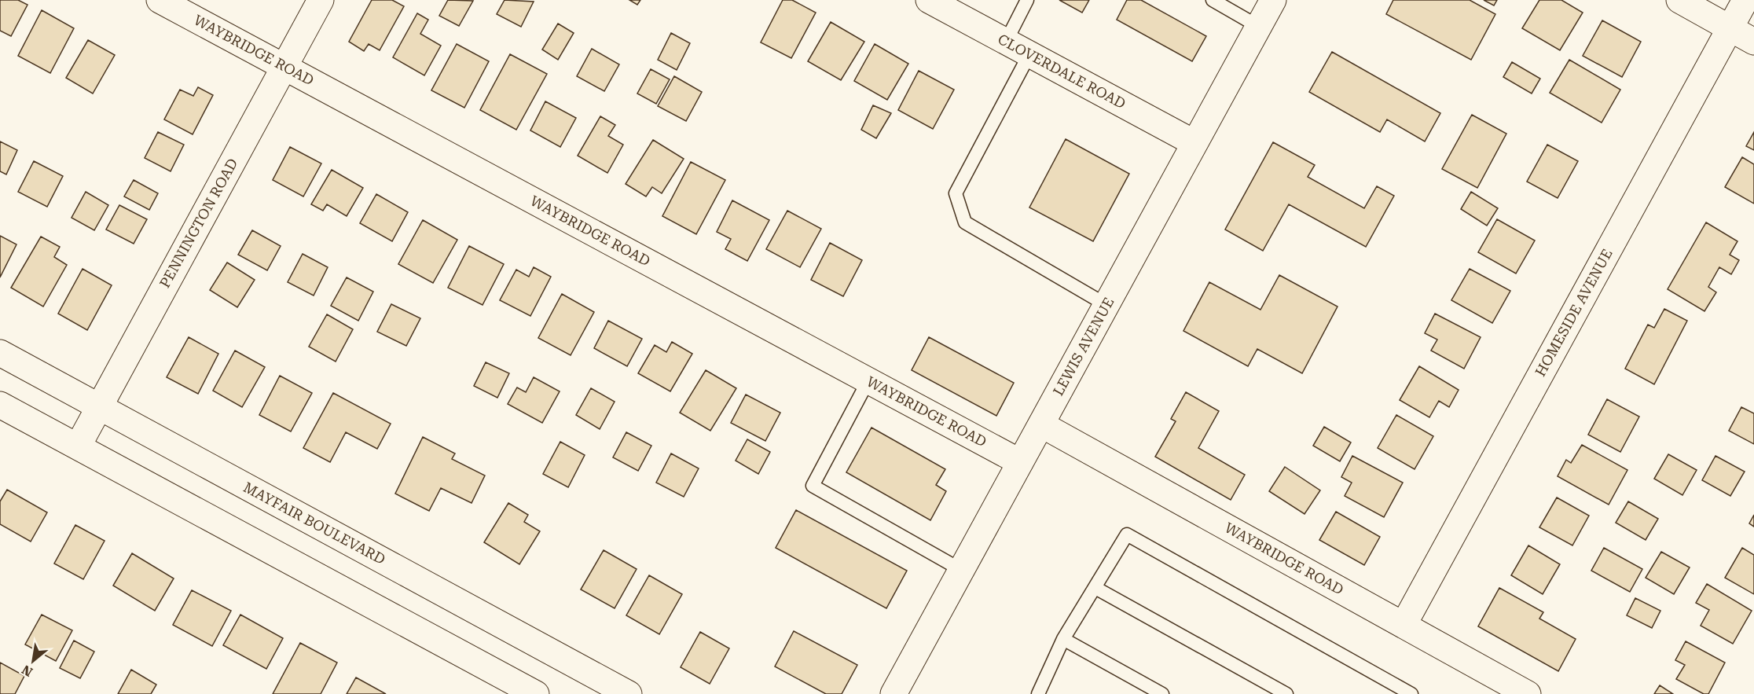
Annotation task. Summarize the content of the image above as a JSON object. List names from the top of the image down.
{
  "streets": {
    "street": [
      "WAYBRIDGE ROAD",
      "CLOVERDALE ROAD",
      "PENNINGTON ROAD",
      "HOMESIDE AVENUE",
      "LEWIS AVENUE",
      "MAYFAIR BOULEVARD"
    ]
  },
  "crossings": [
    ["WAYBRIDGE ROAD", "PENNINGTON ROAD"],
    ["WAYBRIDGE ROAD", "HOMESIDE AVENUE"],
    ["WAYBRIDGE ROAD", "LEWIS AVENUE"],
    ["CLOVERDALE ROAD", "LEWIS AVENUE"],
    ["PENNINGTON ROAD", "MAYFAIR BOULEVARD"]
  ],
  "north": "bottom left"
}
